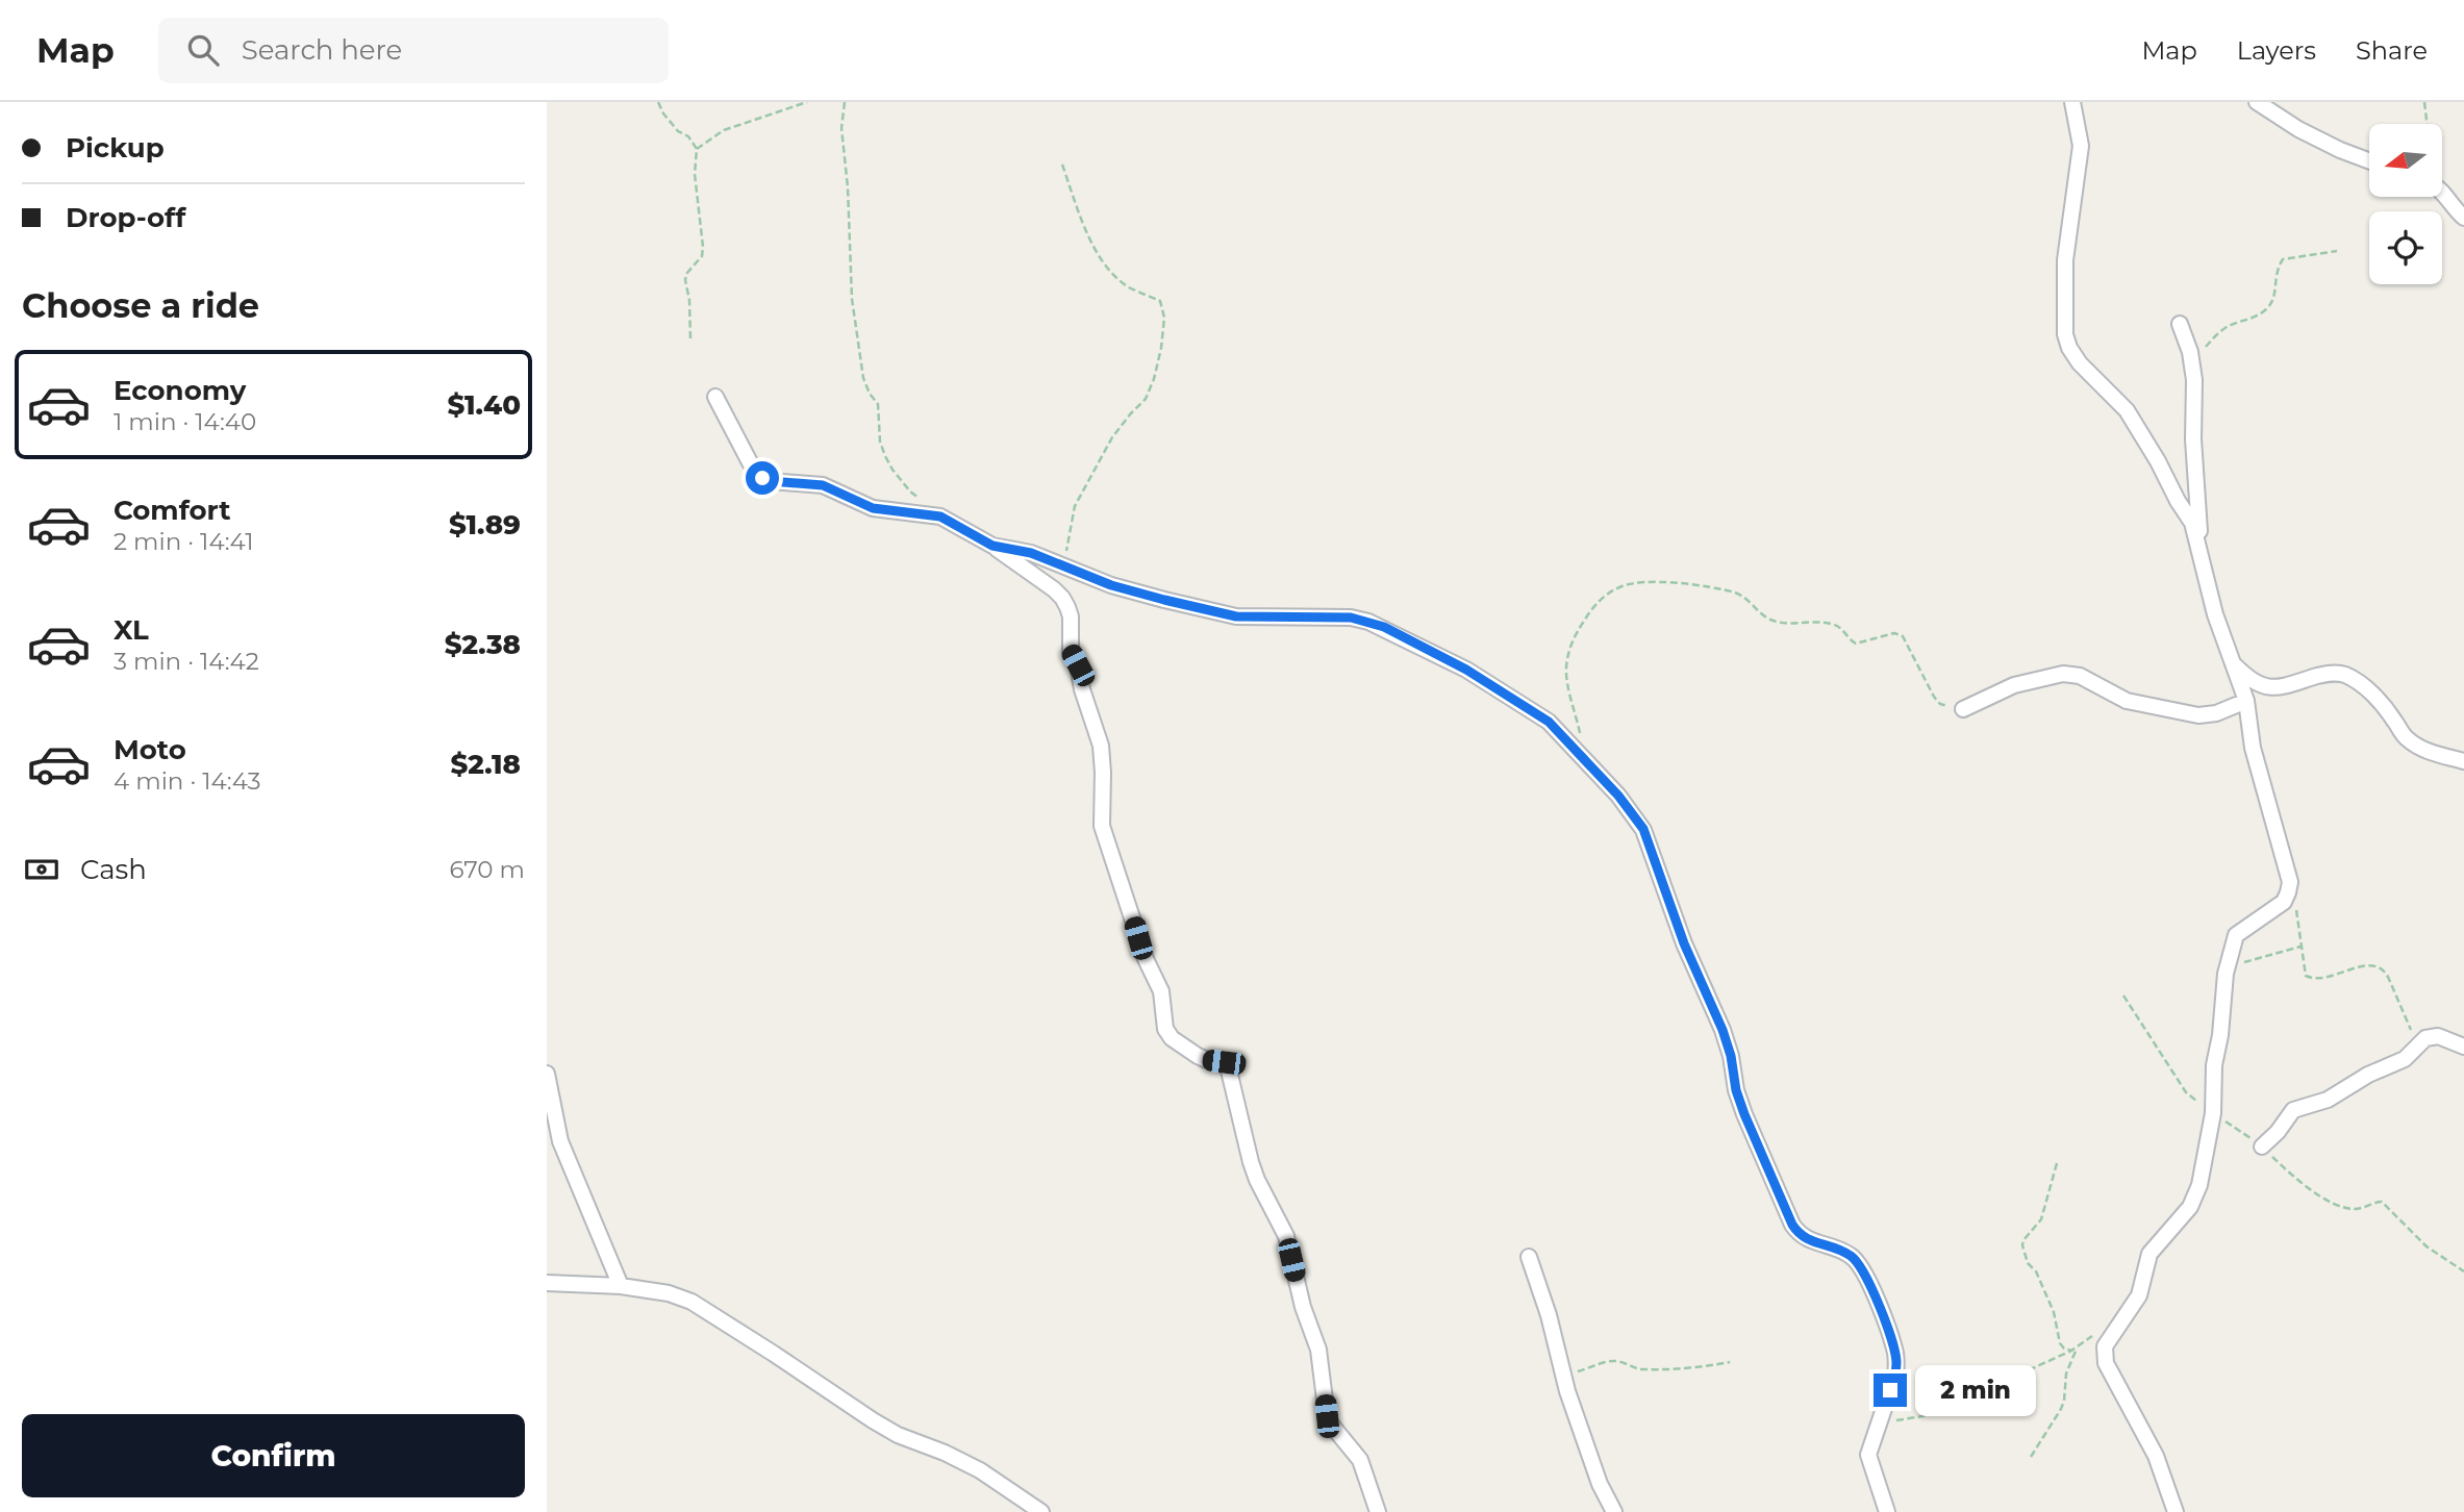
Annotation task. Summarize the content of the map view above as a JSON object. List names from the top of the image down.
{
  "north": "left",
  "page": {
    "header": "Map",
    "search": "Search here",
    "nav": ["Map", "Layers", "Share"],
    "banner": ["Pickup", "Drop-off"],
    "heading": "Choose a ride",
    "list": [
      {
        "name": "Economy",
        "note": "1 min · 14:40",
        "value": "$1.40"
      },
      {
        "name": "Comfort",
        "note": "2 min · 14:41",
        "value": "$1.89"
      },
      {
        "name": "XL",
        "note": "3 min · 14:42",
        "value": "$2.38"
      },
      {
        "name": "Moto",
        "note": "4 min · 14:43",
        "value": "$2.18"
      }
    ],
    "pay": ["Cash", "670 m"],
    "bubble": "2 min",
    "buttons": "Confirm"
  }
}
